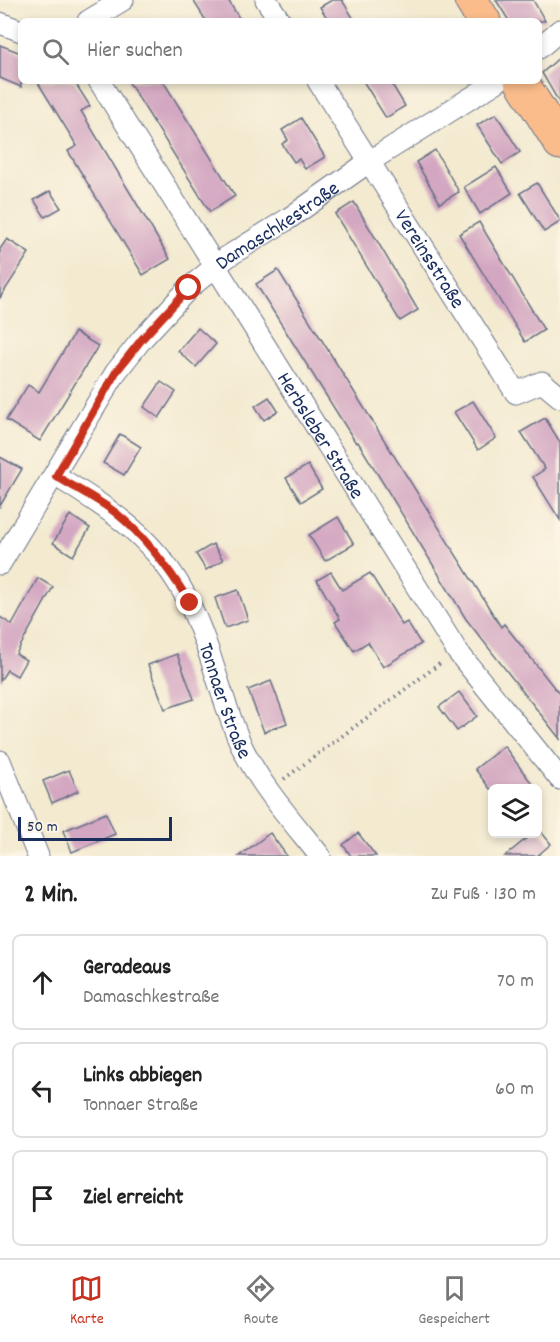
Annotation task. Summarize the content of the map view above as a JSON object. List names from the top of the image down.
{
  "streets": {
    "street": [
      "Damaschkestraße",
      "Vereinsstraße",
      "Herbsleber Straße",
      "Tonnaer Straße"
    ]
  },
  "crossings": [
    ["Damaschkestraße", "Vereinsstraße"],
    ["Damaschkestraße", "Herbsleber Straße"],
    ["Damaschkestraße", "Tonnaer Straße"]
  ],
  "scale_bar": "50 m",
  "page": {
    "search": "Hier suchen",
    "scale": "50 m",
    "heading": ["2 Min.", "Zu Fuß · 130 m"],
    "list": [
      ["Geradeaus", "Damaschkestraße", "70 m"],
      ["Links abbiegen", "Tonnaer Straße", "60 m"],
      "Ziel erreicht"
    ],
    "nav": ["Karte", "Route", "Gespeichert"]
  }
}
